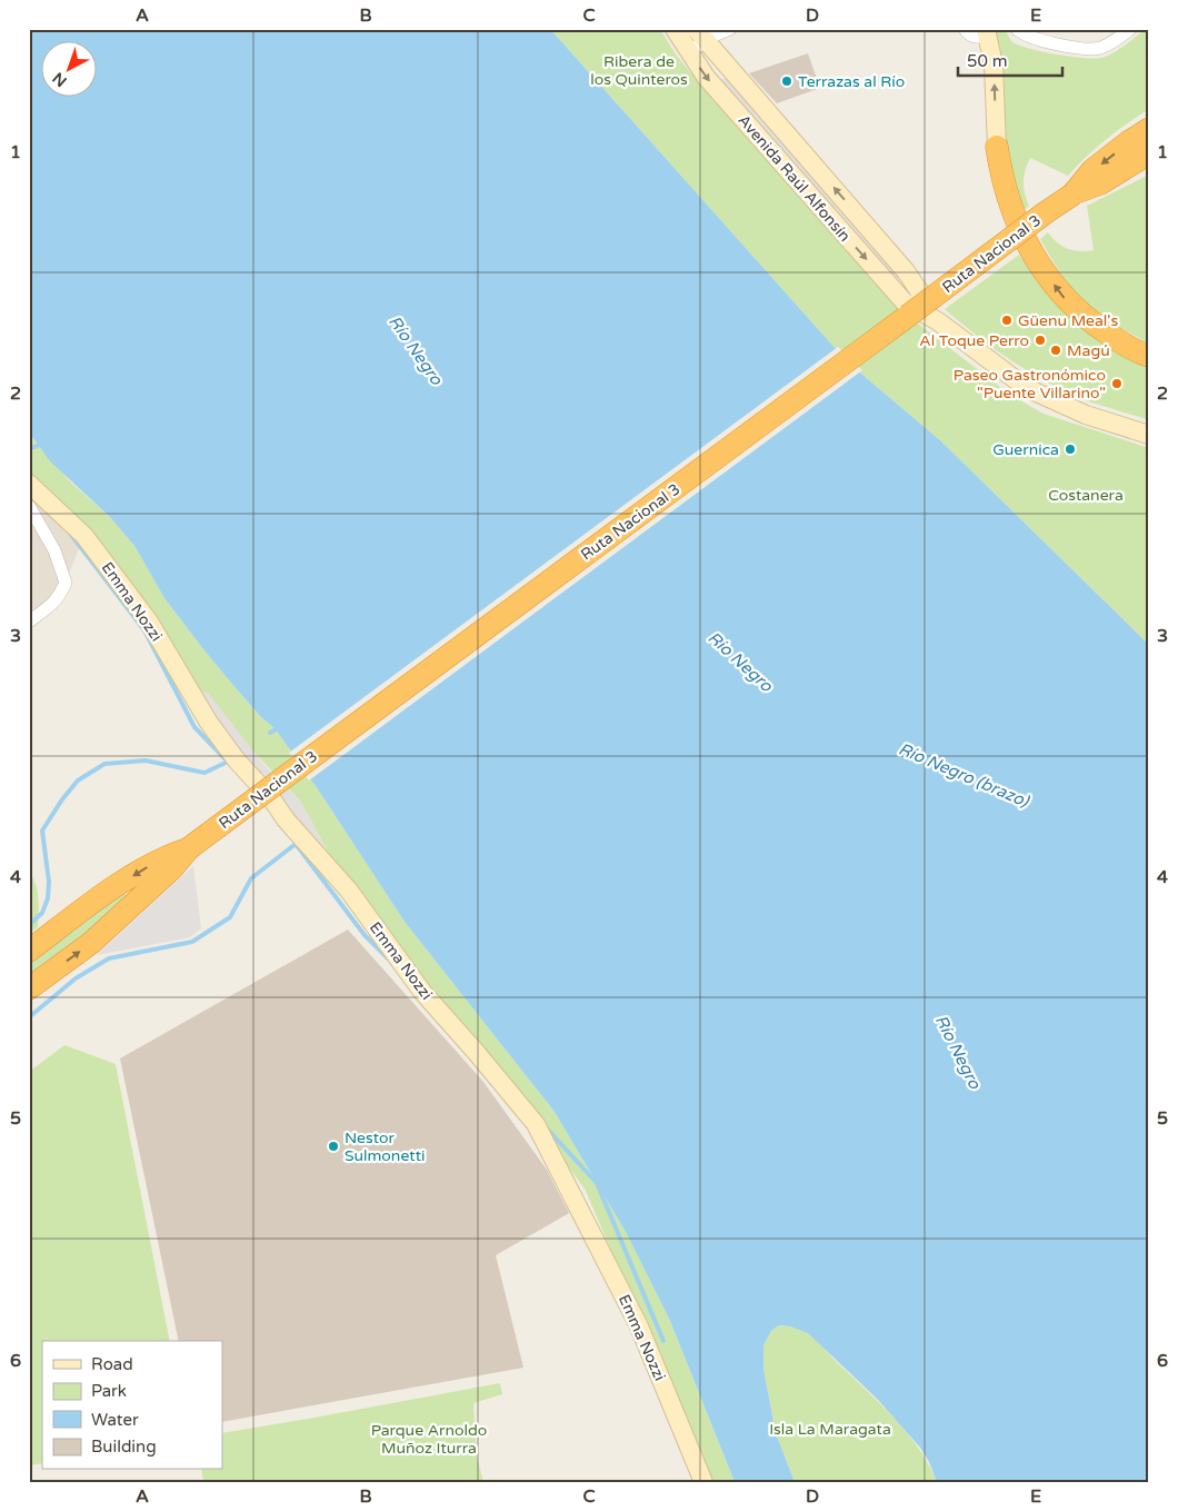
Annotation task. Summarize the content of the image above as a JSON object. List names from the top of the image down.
{
  "streets": {
    "highway": ["Ruta Nacional 3"],
    "street": ["Avenida Raúl Alfonsín", "Emma Nozzi"]
  },
  "water": ["Río Negro", "Río Negro (brazo)"],
  "parks": [
    "Ribera de los Quinteros",
    "Costanera",
    "Isla La Maragata",
    "Parque Arnoldo Muñoz Iturra"
  ],
  "places": [
    "Terrazas al Río",
    "Güenu Meal's",
    "Al Toque Perro",
    "Magú",
    "Paseo Gastronómico \"Puente Villarino\"",
    "Guernica",
    "Nestor Sulmonetti"
  ],
  "legend": [
    "Road",
    "Park",
    "Water",
    "Building"
  ],
  "scale_bar": "50 m",
  "north": "bottom left",
  "grid": {
    "columns": [
      "A",
      "B",
      "C",
      "D",
      "E"
    ],
    "rows": [
      "1",
      "2",
      "3",
      "4",
      "5",
      "6"
    ]
  }
}
